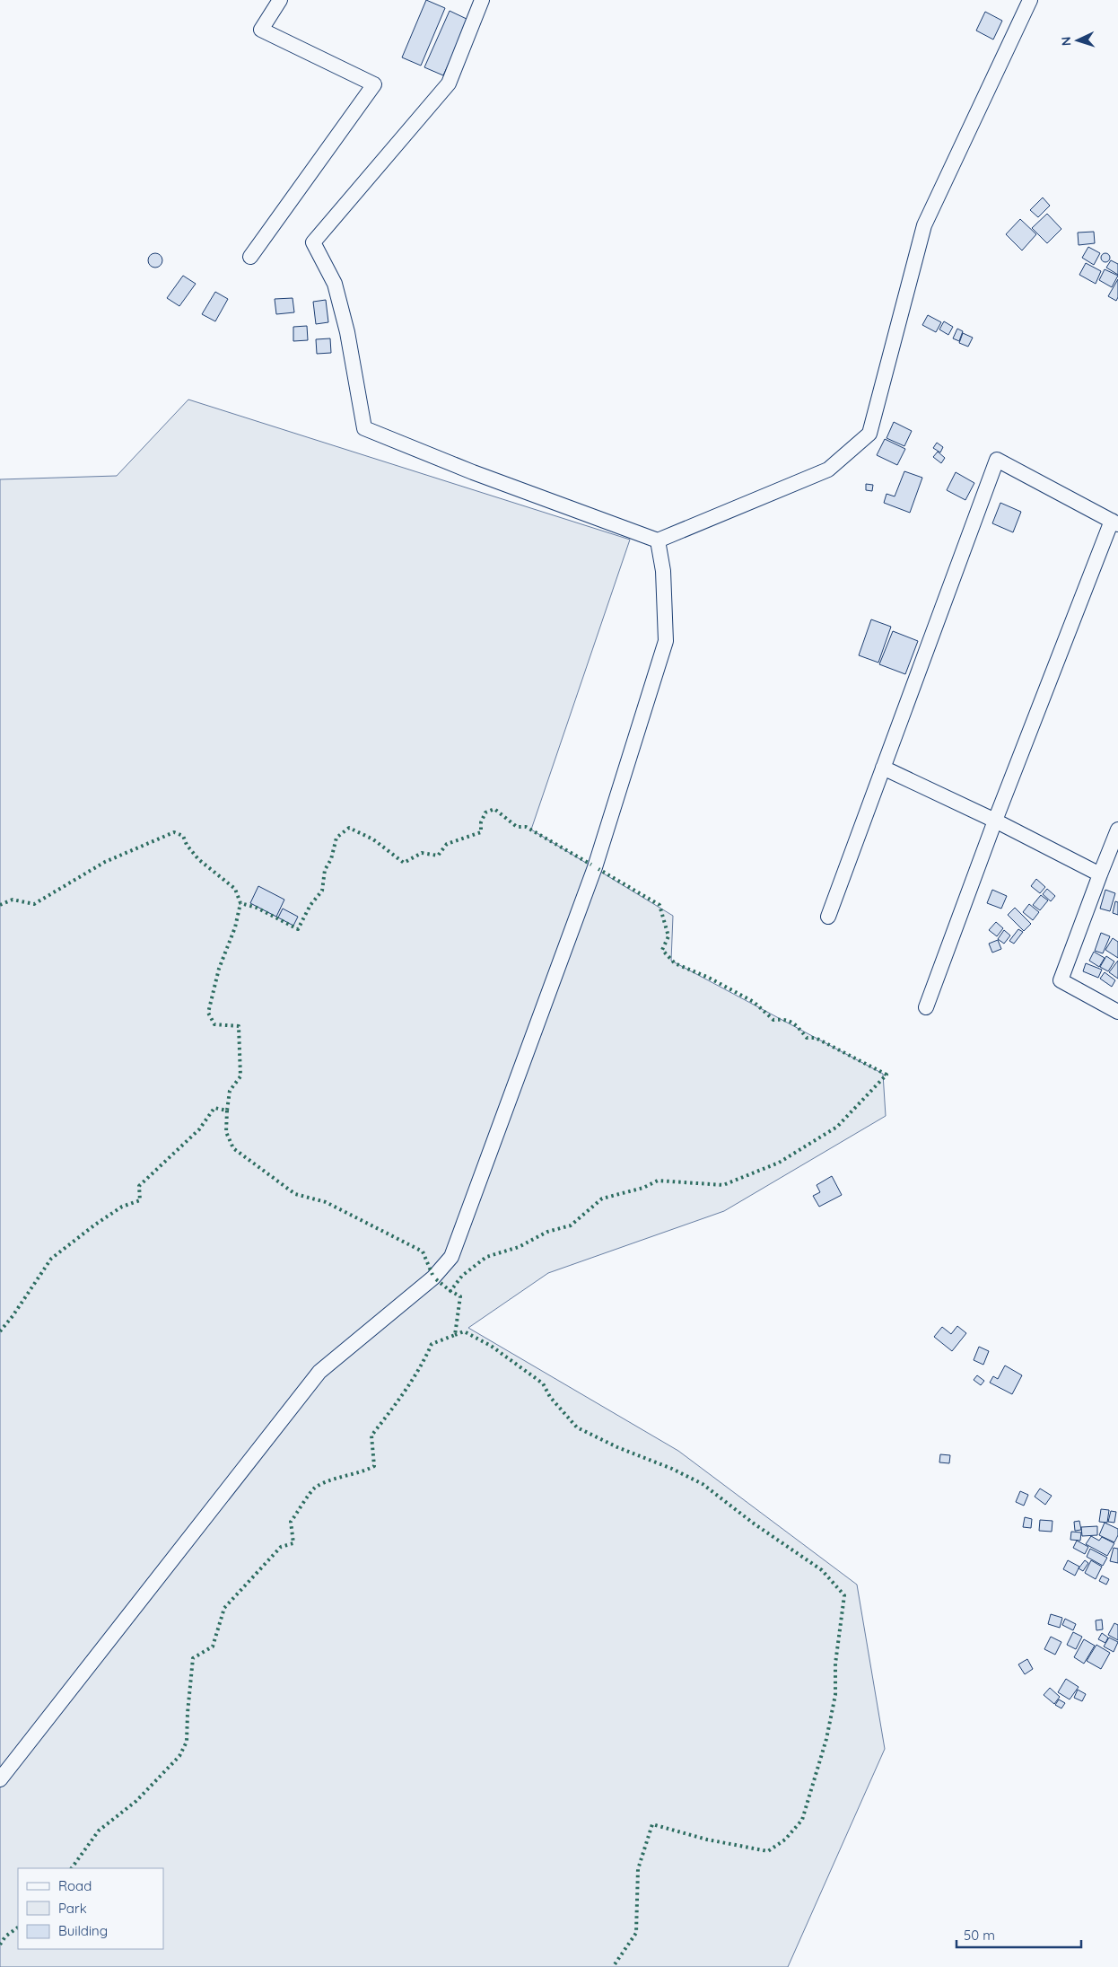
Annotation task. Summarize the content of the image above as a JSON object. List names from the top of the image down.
{
  "legend": ["Road", "Park", "Building"],
  "scale_bar": "50 m",
  "north": "left"
}
